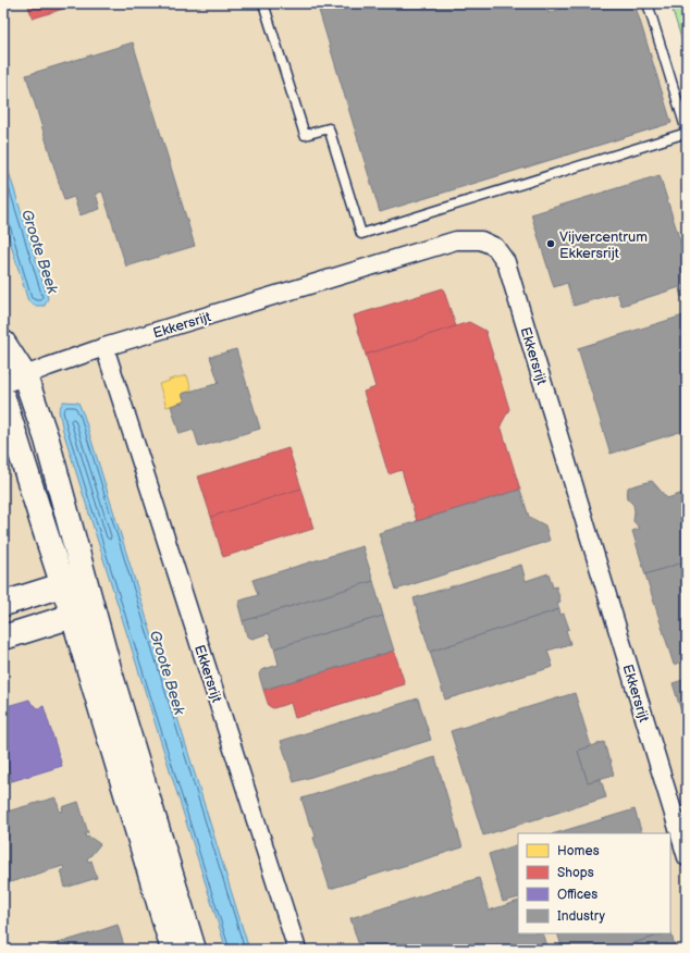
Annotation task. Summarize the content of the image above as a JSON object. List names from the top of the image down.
{
  "streets": {
    "street": ["Ekkersrijt"]
  },
  "water": ["Groote Beek"],
  "places": ["Vijvercentrum Ekkersrijt"],
  "legend": [
    "Homes",
    "Shops",
    "Offices",
    "Industry"
  ]
}
